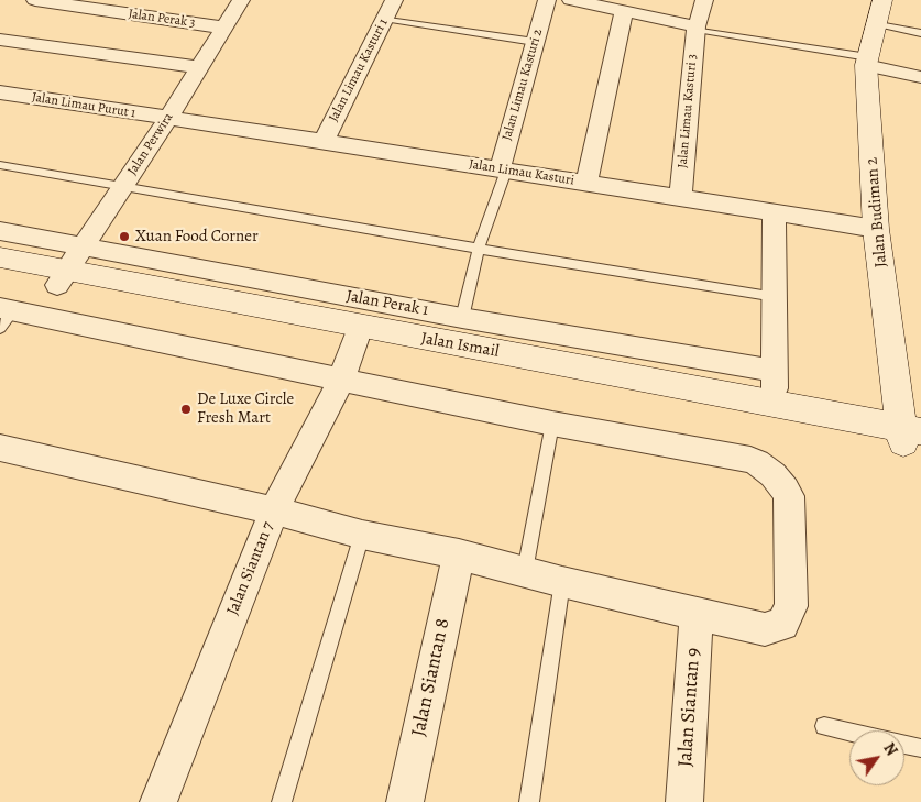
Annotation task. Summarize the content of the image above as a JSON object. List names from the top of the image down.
{
  "streets": {
    "street": [
      "Jalan Perak 3",
      "Jalan Limau Kasturi 1",
      "Jalan Limau Kasturi 2",
      "Jalan Limau Purut 1",
      "Jalan Limau Kasturi 3",
      "Jalan Perwira",
      "Jalan Limau Kasturi",
      "Jalan Budiman 2",
      "Jalan Perak 1",
      "Jalan Ismail",
      "Jalan Siantan 7",
      "Jalan Siantan 8",
      "Jalan Siantan 9"
    ]
  },
  "crossings": [
    ["Jalan Perak 3", "Jalan Perwira"],
    ["Jalan Limau Kasturi 1", "Jalan Limau Kasturi"],
    ["Jalan Limau Kasturi 2", "Jalan Limau Kasturi"],
    ["Jalan Limau Purut 1", "Jalan Perwira"],
    ["Jalan Limau Purut 1", "Jalan Limau Kasturi"],
    ["Jalan Limau Kasturi 3", "Jalan Limau Kasturi"],
    ["Jalan Perwira", "Jalan Limau Kasturi"],
    ["Jalan Perwira", "Jalan Perak 1"],
    ["Jalan Perwira", "Jalan Ismail"],
    ["Jalan Limau Kasturi", "Jalan Budiman 2"],
    ["Jalan Budiman 2", "Jalan Ismail"],
    ["Jalan Perak 1", "Jalan Ismail"],
    ["Jalan Ismail", "Jalan Siantan 7"]
  ],
  "places": ["Xuan Food Corner", "De Luxe Circle Fresh Mart"],
  "north": "top right"
}
